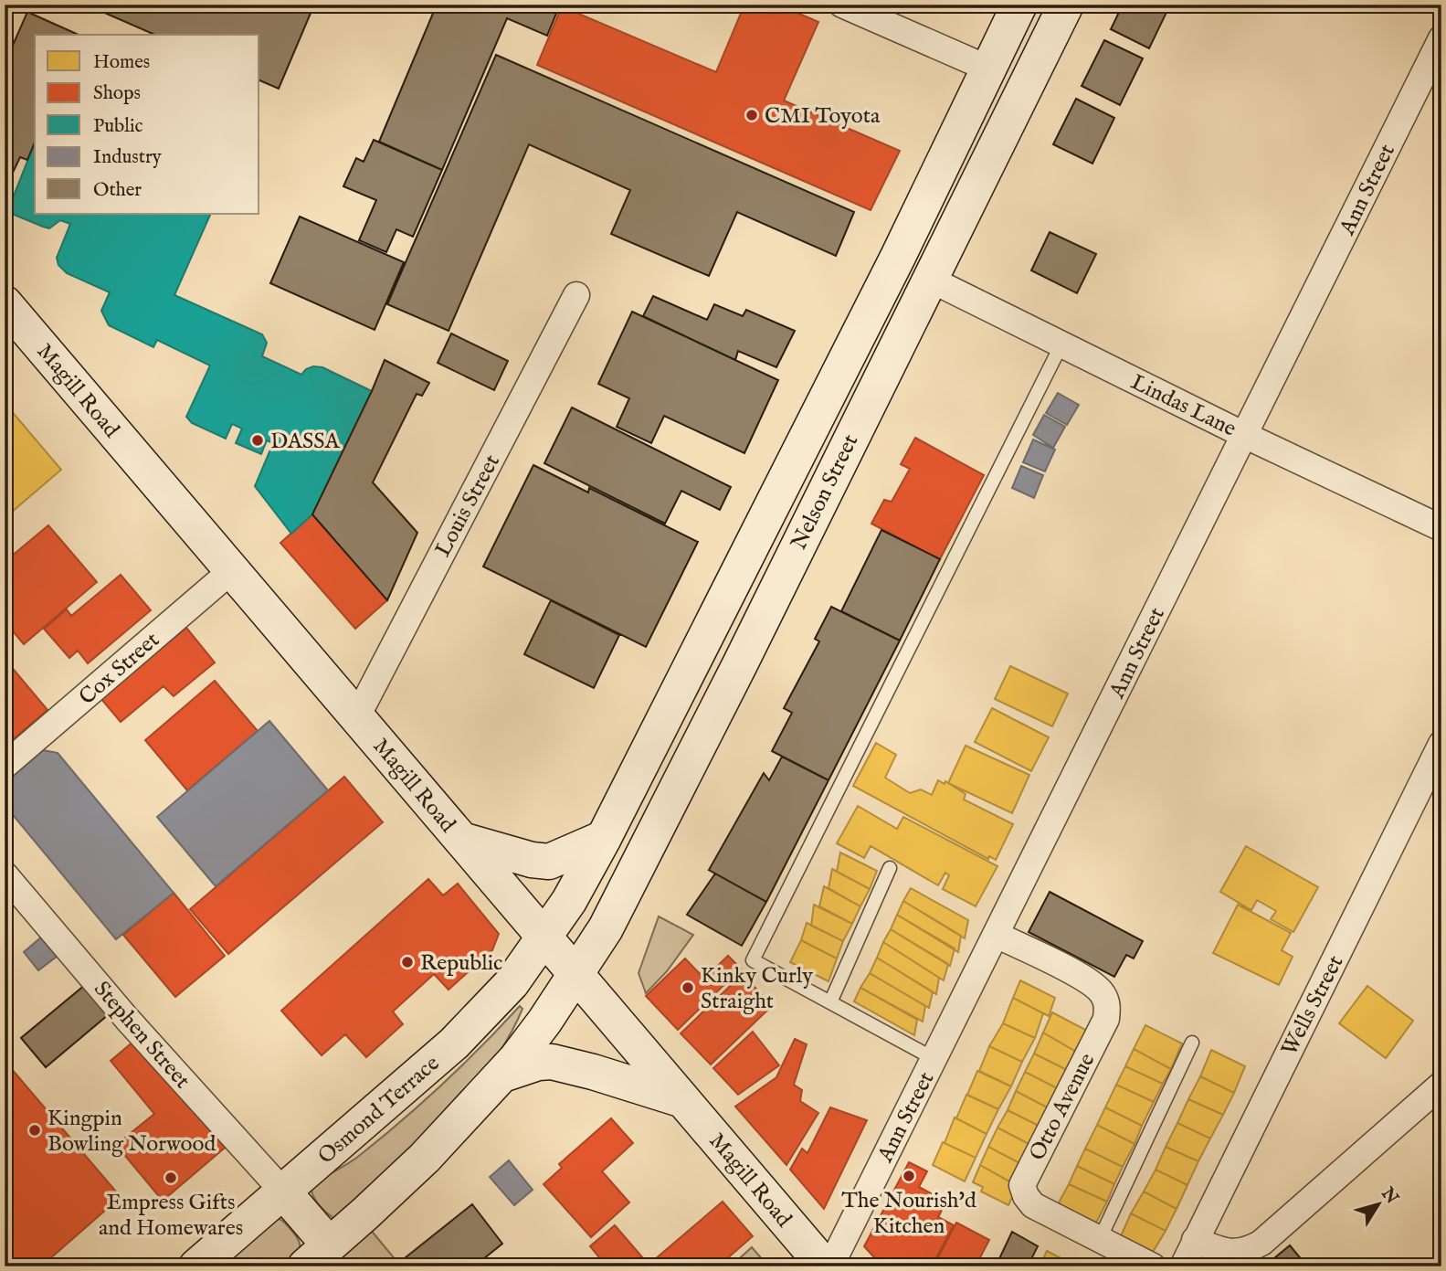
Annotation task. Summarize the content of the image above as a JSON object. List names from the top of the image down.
{
  "streets": {
    "main road": ["Magill Road", "Nelson Street", "Osmond Terrace"],
    "street": [
      "Ann Street",
      "Lindas Lane",
      "Louis Street",
      "Cox Street",
      "Wells Street",
      "Stephen Street",
      "Otto Avenue"
    ]
  },
  "crossings": [
    ["Ann Street", "Lindas Lane"],
    ["Ann Street", "Otto Avenue"],
    ["Magill Road", "Nelson Street"],
    ["Magill Road", "Louis Street"],
    ["Magill Road", "Cox Street"],
    ["Magill Road", "Osmond Terrace"],
    ["Lindas Lane", "Nelson Street"],
    ["Nelson Street", "Osmond Terrace"],
    ["Stephen Street", "Osmond Terrace"]
  ],
  "places": [
    "CMI Toyota",
    "DASSA",
    "Republic",
    "Kinky Curly Straight",
    "Kingpin Bowling Norwood",
    "The Nourish'd Kitchen",
    "Empress Gifts and Homewares"
  ],
  "legend": [
    "Homes",
    "Shops",
    "Public",
    "Industry",
    "Other"
  ],
  "north": "top right"
}
